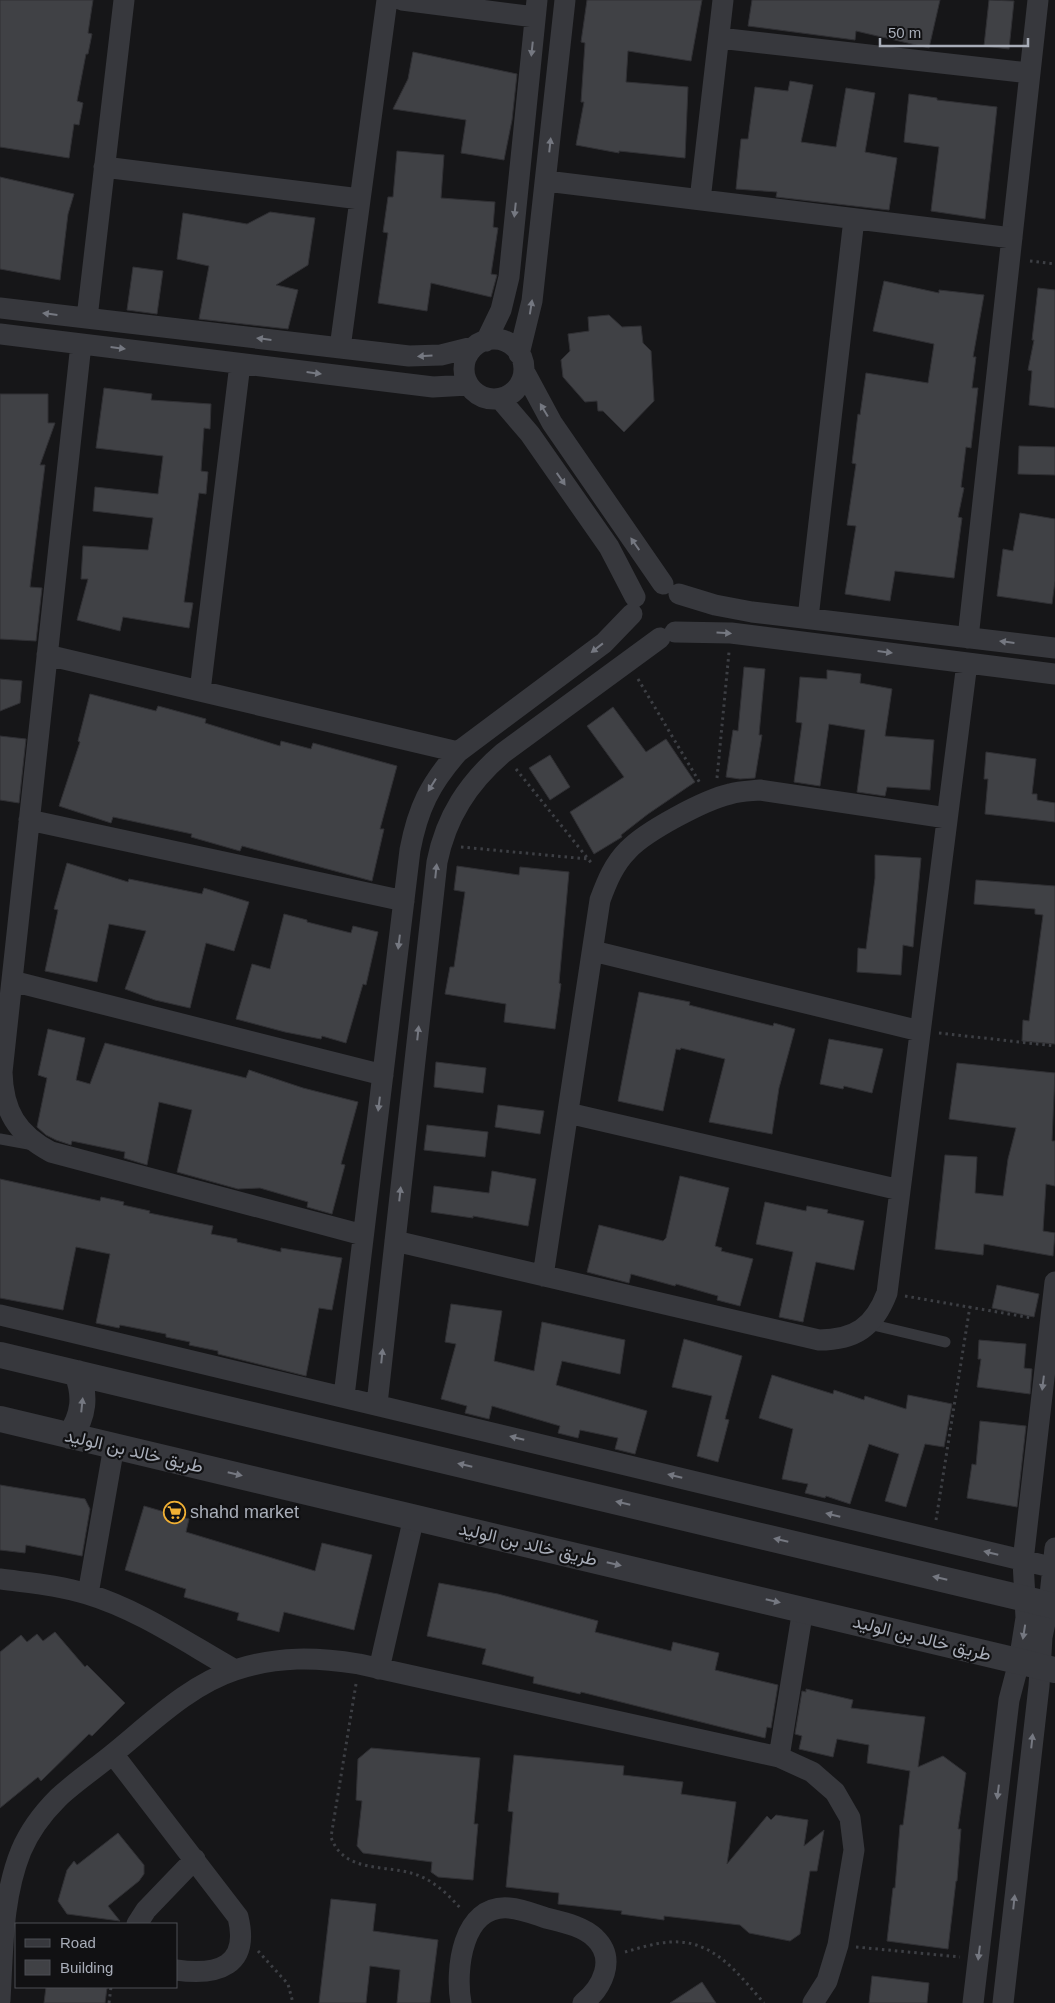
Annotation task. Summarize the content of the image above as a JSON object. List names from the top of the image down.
{
  "streets": {
    "street": ["طريق خالد بن الوليد"]
  },
  "places": {
    "supermarket": ["shahd market"]
  },
  "legend": ["Road", "Building"],
  "scale_bar": "50 m"
}
